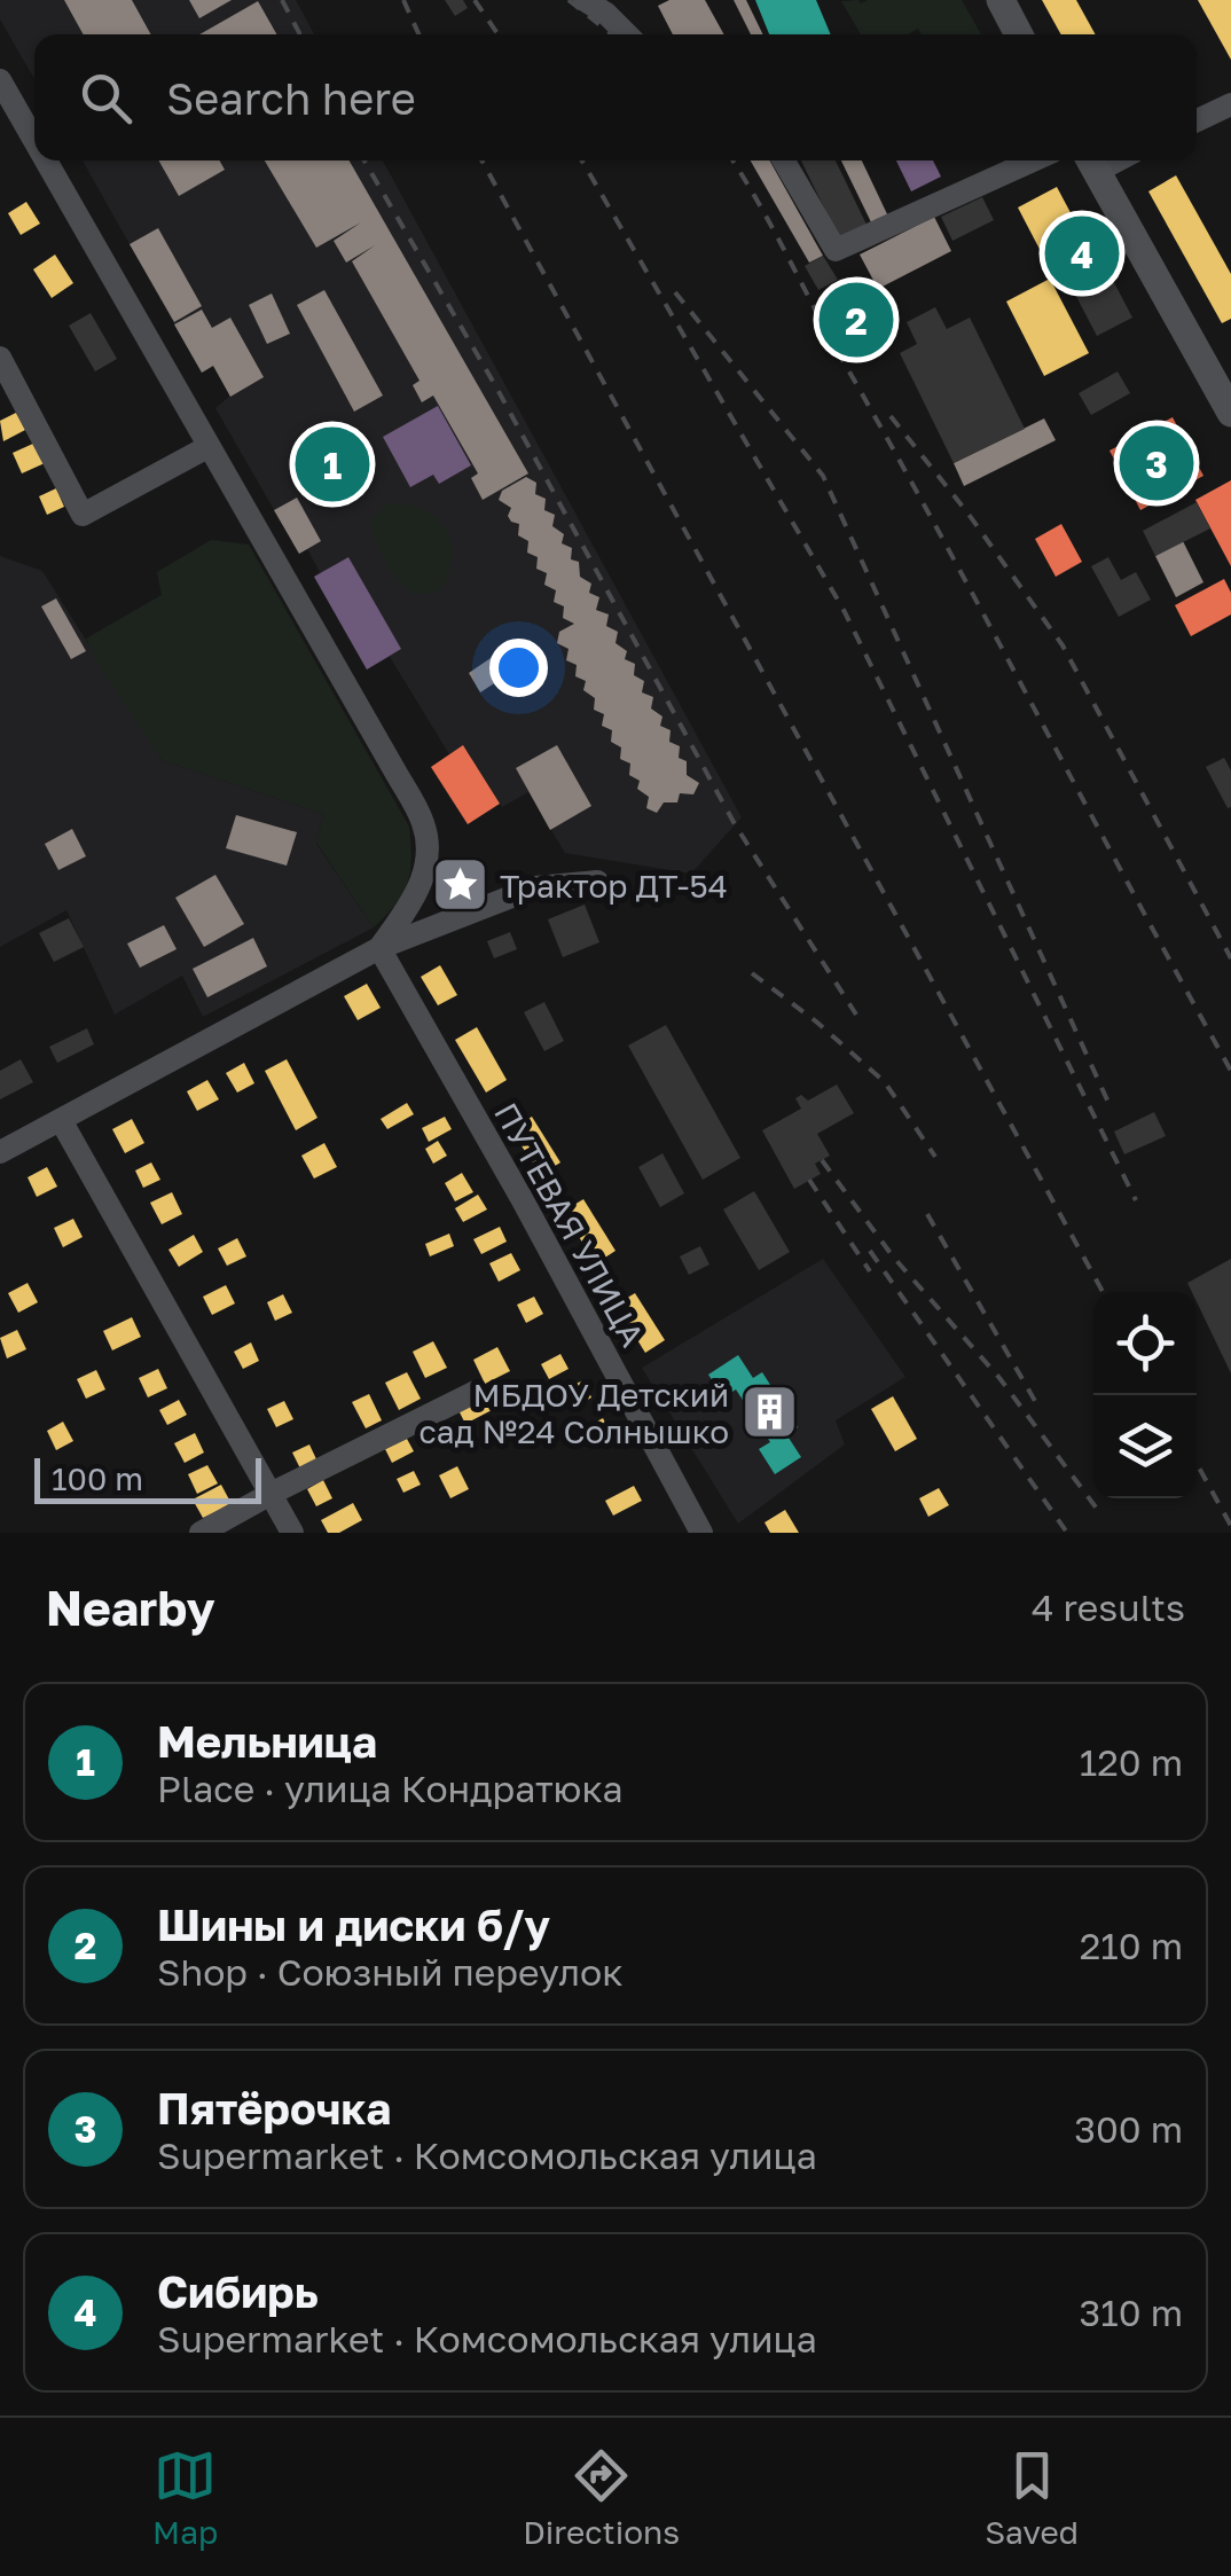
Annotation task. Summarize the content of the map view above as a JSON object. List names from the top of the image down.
{
  "streets": {
    "street": ["ПУТЕВАЯ УЛИЦА"]
  },
  "places": {
    "place": ["Трактор ДТ-54"],
    "building": ["МБДОУ Детский сад №24 Солнышко"]
  },
  "scale_bar": "100 m",
  "page": {
    "search": "Search here",
    "pins": [
      "4",
      "2",
      "3",
      "1"
    ],
    "scale": "100 m",
    "heading": ["Nearby", "4 results"],
    "list": [
      {
        "mark": "1",
        "name": "Мельница",
        "note": "Place · улица Кондратюка",
        "value": "120 m"
      },
      {
        "mark": "2",
        "name": "Шины и диски б/у",
        "note": "Shop · Союзный переулок",
        "value": "210 m"
      },
      {
        "mark": "3",
        "name": "Пятёрочка",
        "note": "Supermarket · Комсомольская улица",
        "value": "300 m"
      },
      {
        "mark": "4",
        "name": "Сибирь",
        "note": "Supermarket · Комсомольская улица",
        "value": "310 m"
      }
    ],
    "nav": ["Map", "Directions", "Saved"]
  }
}
